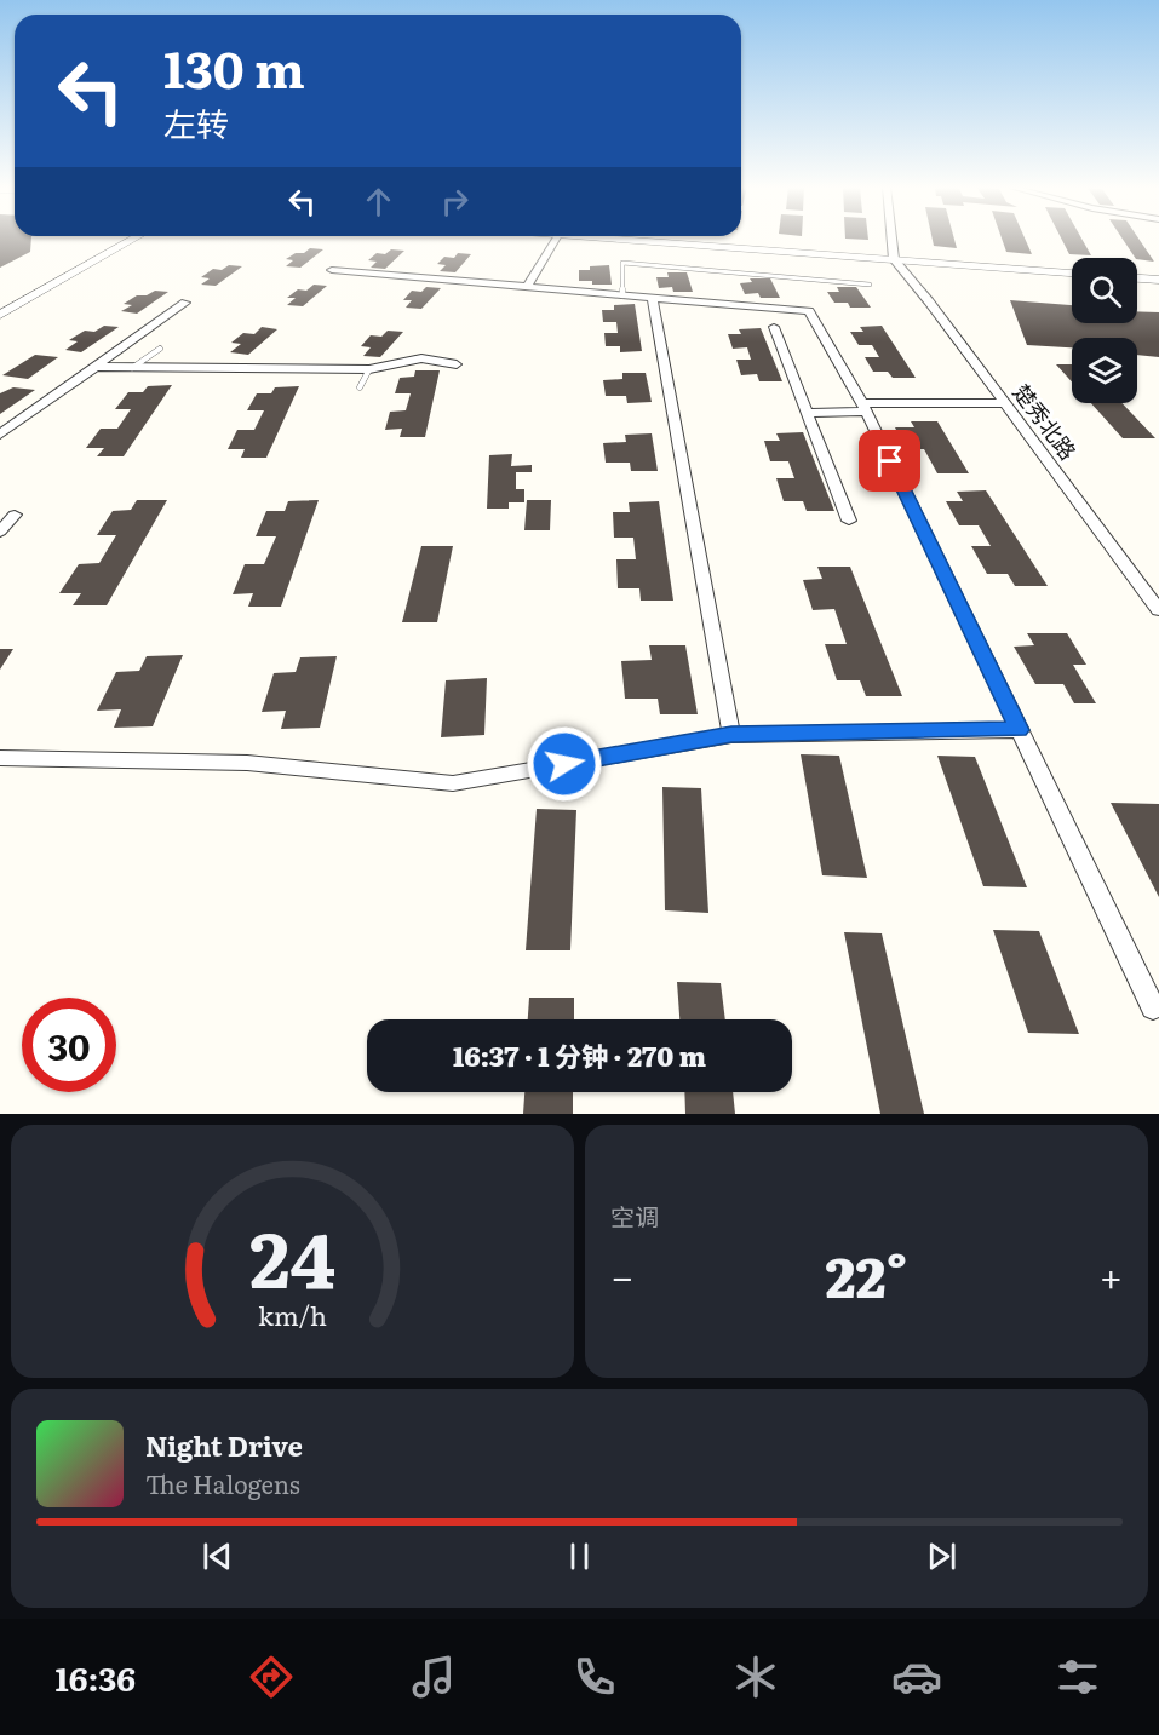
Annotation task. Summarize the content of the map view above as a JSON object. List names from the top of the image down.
{
  "streets": {
    "street": ["楚秀北路"]
  },
  "page": {
    "turn": ["130 m", "左转"],
    "limit": "30",
    "trip": "16:37 · 1 分钟 · 270 m",
    "tile": "空调",
    "heat": ["−", "22°", "+"],
    "song": ["Night Drive", "The Halogens"],
    "tabs": "16:36",
    "gauge": ["24", "km/h"]
  }
}
